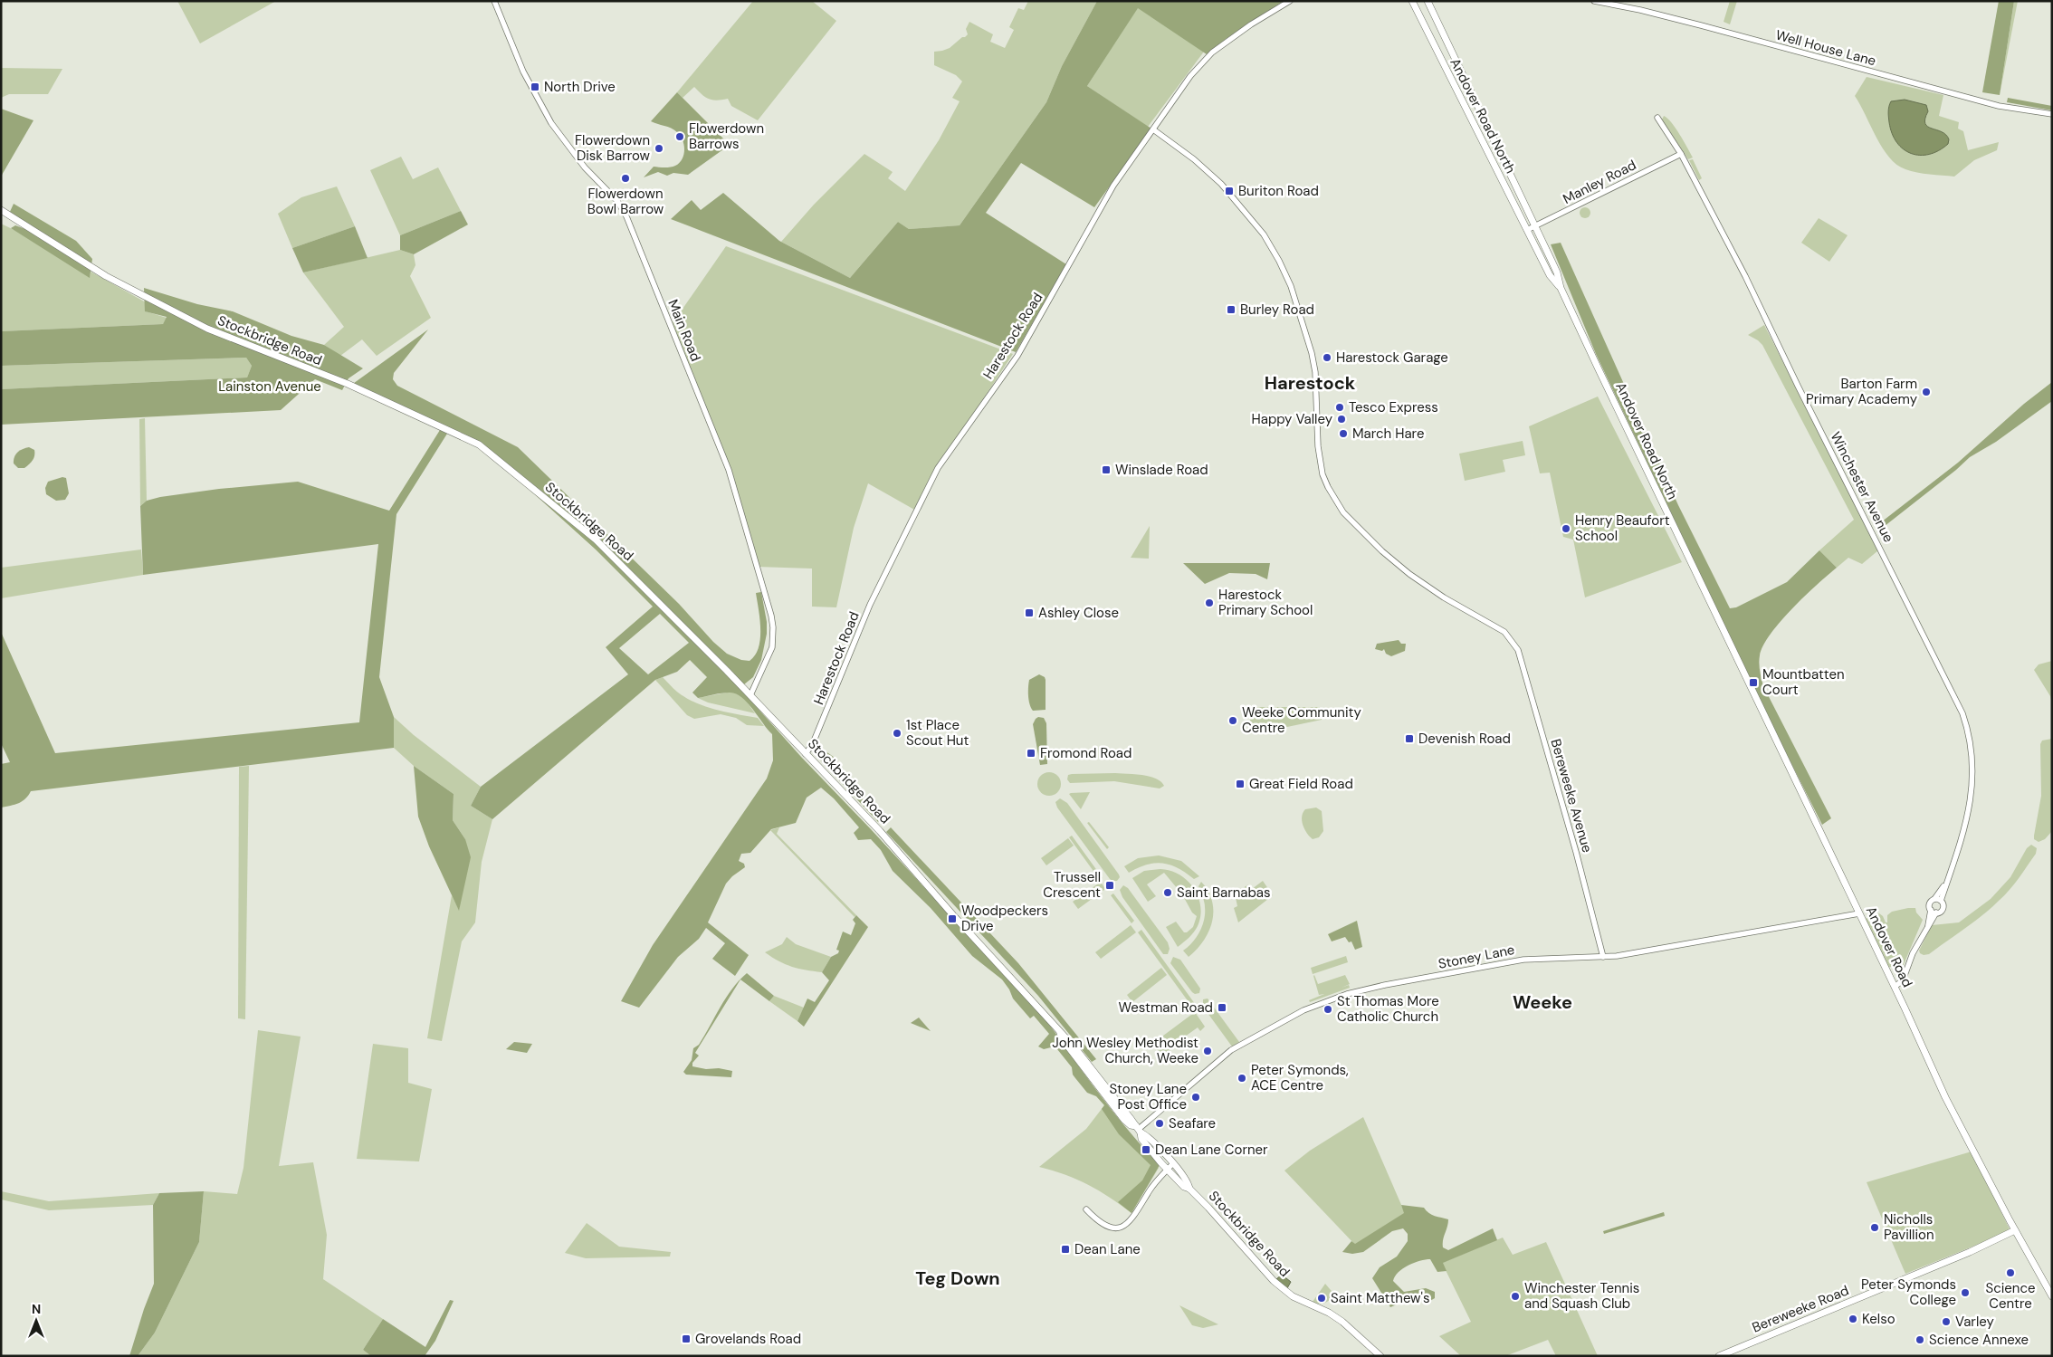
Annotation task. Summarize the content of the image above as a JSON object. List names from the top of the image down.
{
  "streets": {
    "main road": [
      "Andover Road North",
      "Stockbridge Road",
      "Andover Road",
      "Bereweeke Road"
    ],
    "street": [
      "Well House Lane",
      "Manley Road",
      "Main Road",
      "Harestock Road",
      "Winchester Avenue",
      "Bereweeke Avenue",
      "Stoney Lane"
    ]
  },
  "crossings": [
    ["Andover Road North", "Manley Road"],
    ["Andover Road North", "Andover Road"],
    ["Manley Road", "Winchester Avenue"],
    ["Main Road", "Stockbridge Road"],
    ["Harestock Road", "Stockbridge Road"],
    ["Harestock Road", "Bereweeke Avenue"],
    ["Stockbridge Road", "Stoney Lane"],
    ["Winchester Avenue", "Andover Road"],
    ["Bereweeke Avenue", "Stoney Lane"],
    ["Andover Road", "Stoney Lane"],
    ["Andover Road", "Bereweeke Road"]
  ],
  "districts": ["Harestock", "Weeke", "Teg Down"],
  "parks": ["Lainston Avenue"],
  "places": {
    "transit": [
      "North Drive",
      "Buriton Road",
      "Burley Road",
      "Winslade Road",
      "Ashley Close",
      "Mountbatten Court",
      "Devenish Road",
      "Fromond Road",
      "Great Field Road",
      "Trussell Crescent",
      "Woodpeckers Drive",
      "Westman Road",
      "Dean Lane Corner",
      "Dean Lane",
      "Grovelands Road"
    ],
    "other": [
      "Flowerdown Barrows",
      "Flowerdown Disk Barrow",
      "Flowerdown Bowl Barrow",
      "Harestock Garage",
      "Barton Farm Primary Academy",
      "Tesco Express",
      "Happy Valley",
      "March Hare",
      "Henry Beaufort School",
      "Harestock Primary School",
      "Weeke Community Centre",
      "1st Place Scout Hut",
      "Saint Barnabas",
      "St Thomas More Catholic Church",
      "John Wesley Methodist Church, Weeke",
      "Peter Symonds, ACE Centre",
      "Stoney Lane Post Office",
      "Seafare",
      "Nicholls Pavillion",
      "Science Centre",
      "Peter Symonds College",
      "Winchester Tennis and Squash Club",
      "Saint Matthew's",
      "Kelso",
      "Varley",
      "Science Annexe"
    ]
  },
  "north": "top"
}
